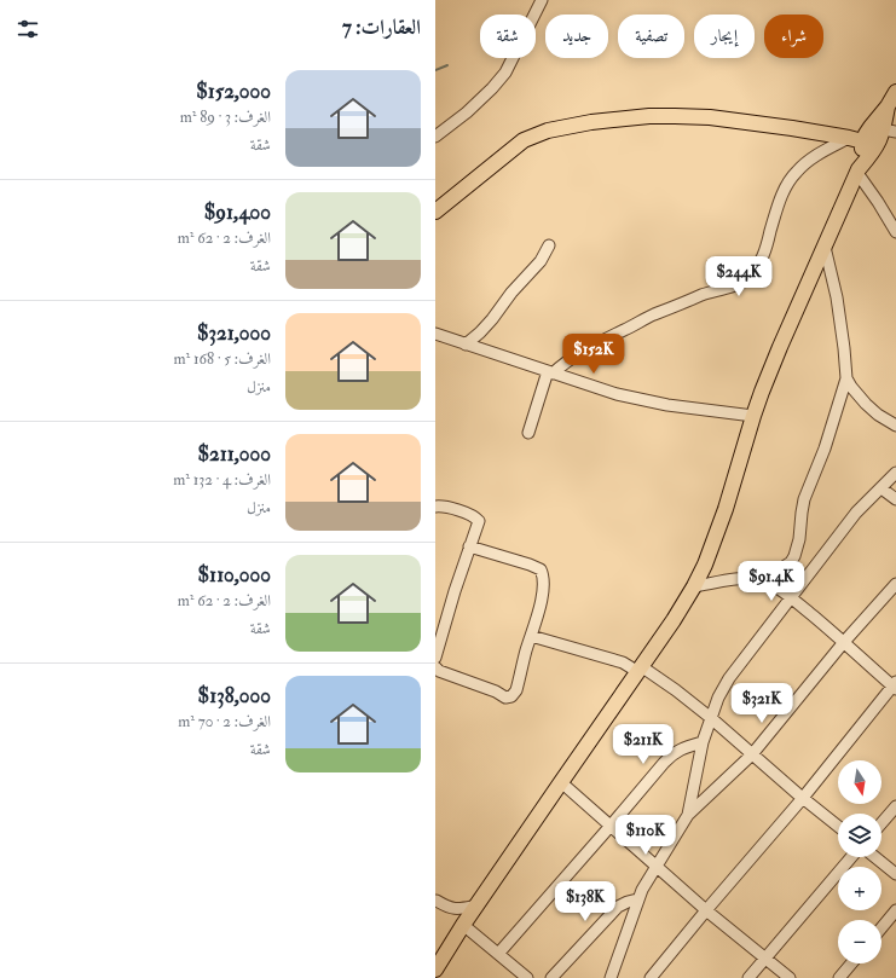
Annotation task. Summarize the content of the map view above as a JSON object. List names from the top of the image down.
{
  "north": "bottom",
  "page": {
    "heading": "العقارات: 7",
    "chip": [
      "شراء",
      "إيجار",
      "تصفية",
      "جديد",
      "شقة"
    ],
    "list": [
      {
        "name": "$152,000",
        "note": "الغرف: 3 · 89 m² · شقة"
      },
      {
        "name": "$91,400",
        "note": "الغرف: 2 · 62 m² · شقة"
      },
      {
        "name": "$321,000",
        "note": "الغرف: 5 · 168 m² · منزل"
      },
      {
        "name": "$211,000",
        "note": "الغرف: 4 · 132 m² · منزل"
      },
      {
        "name": "$110,000",
        "note": "الغرف: 2 · 62 m² · شقة"
      },
      {
        "name": "$138,000",
        "note": "الغرف: 2 · 70 m² · شقة"
      }
    ],
    "price": [
      "$244K",
      "$152K",
      "$91.4K",
      "$321K",
      "$211K",
      "$110K",
      "$138K"
    ],
    "map_buttons": ["+", "−"]
  }
}
